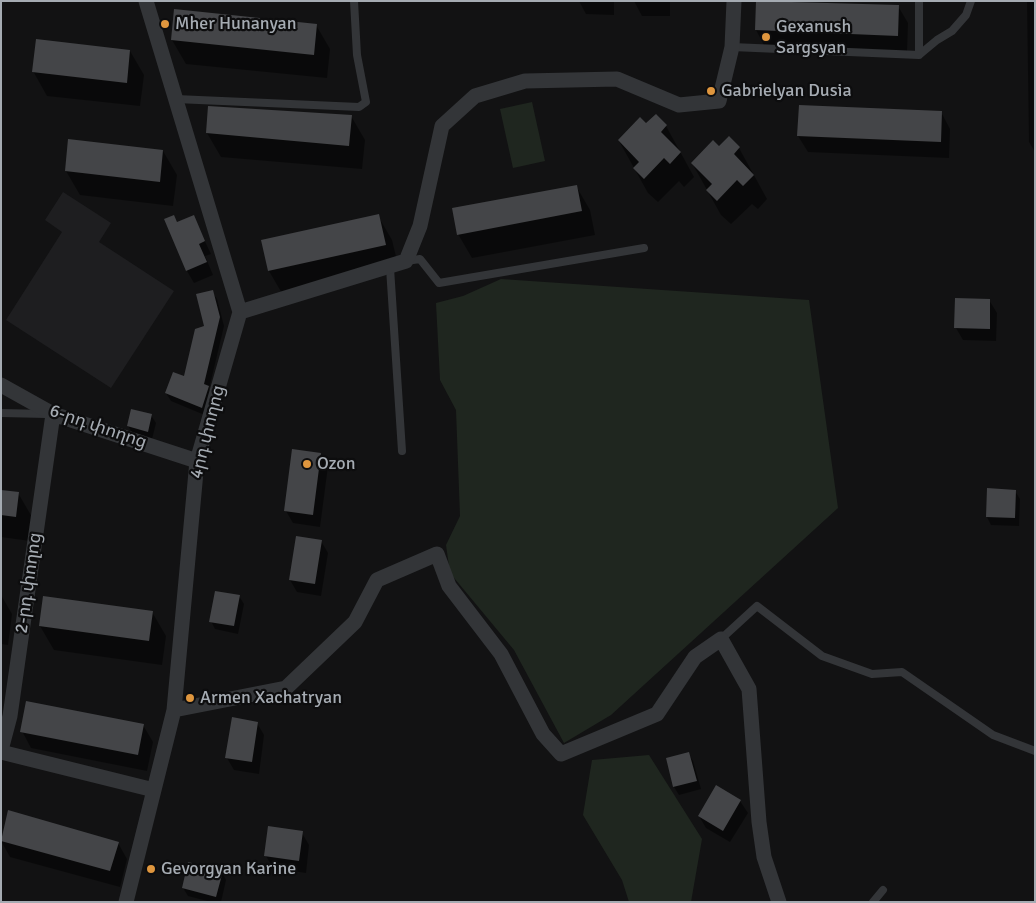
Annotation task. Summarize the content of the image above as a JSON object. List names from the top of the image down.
{
  "streets": {
    "street": ["6-րդ փողոց", "4րդ փողոց", "2-րդ փողոց"]
  },
  "crossings": [
    ["6-րդ փողոց", "4րդ փողոց"],
    ["6-րդ փողոց", "2-րդ փողոց"]
  ],
  "places": [
    "Mher Hunanyan",
    "Gexanush Sargsyan",
    "Gabrielyan Dusia",
    "Ozon",
    "Armen Xachatryan",
    "Gevorgyan Karine"
  ]
}
